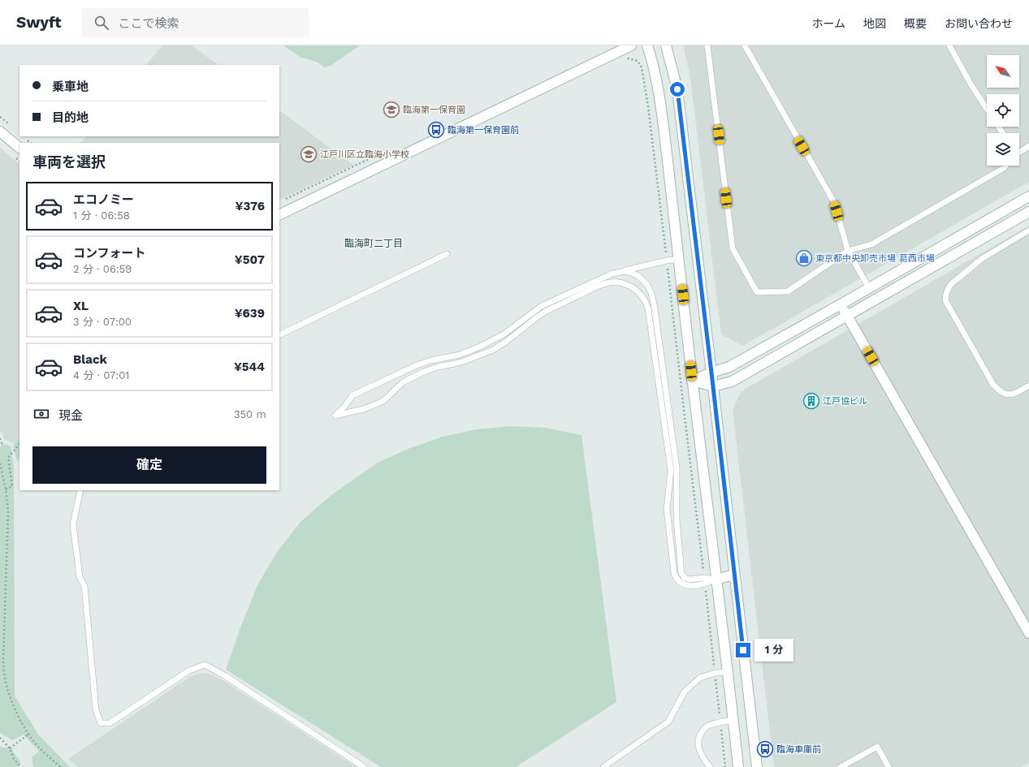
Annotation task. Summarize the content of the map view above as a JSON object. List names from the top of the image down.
{
  "districts": ["臨海町二丁目"],
  "places": {
    "school or university": ["臨海第一保育園", "江戸川区立臨海小学校"],
    "bus stop": ["臨海第一保育園前", "臨海車庫前"],
    "shop": ["東京都中央卸売市場 葛西市場"],
    "building": ["江戸協ビル"]
  },
  "north": "top left",
  "page": {
    "header": "Swyft",
    "search": "ここで検索",
    "nav": [
      "ホーム",
      "地図",
      "概要",
      "お問い合わせ"
    ],
    "banner": ["乗車地", "目的地"],
    "heading": "車両を選択",
    "list": [
      {
        "name": "エコノミー",
        "note": "1 分 · 06:58",
        "value": "¥376"
      },
      {
        "name": "コンフォート",
        "note": "2 分 · 06:59",
        "value": "¥507"
      },
      {
        "name": "XL",
        "note": "3 分 · 07:00",
        "value": "¥639"
      },
      {
        "name": "Black",
        "note": "4 分 · 07:01",
        "value": "¥544"
      }
    ],
    "pay": ["現金", "350 m"],
    "buttons": "確定",
    "bubble": "1 分"
  }
}
